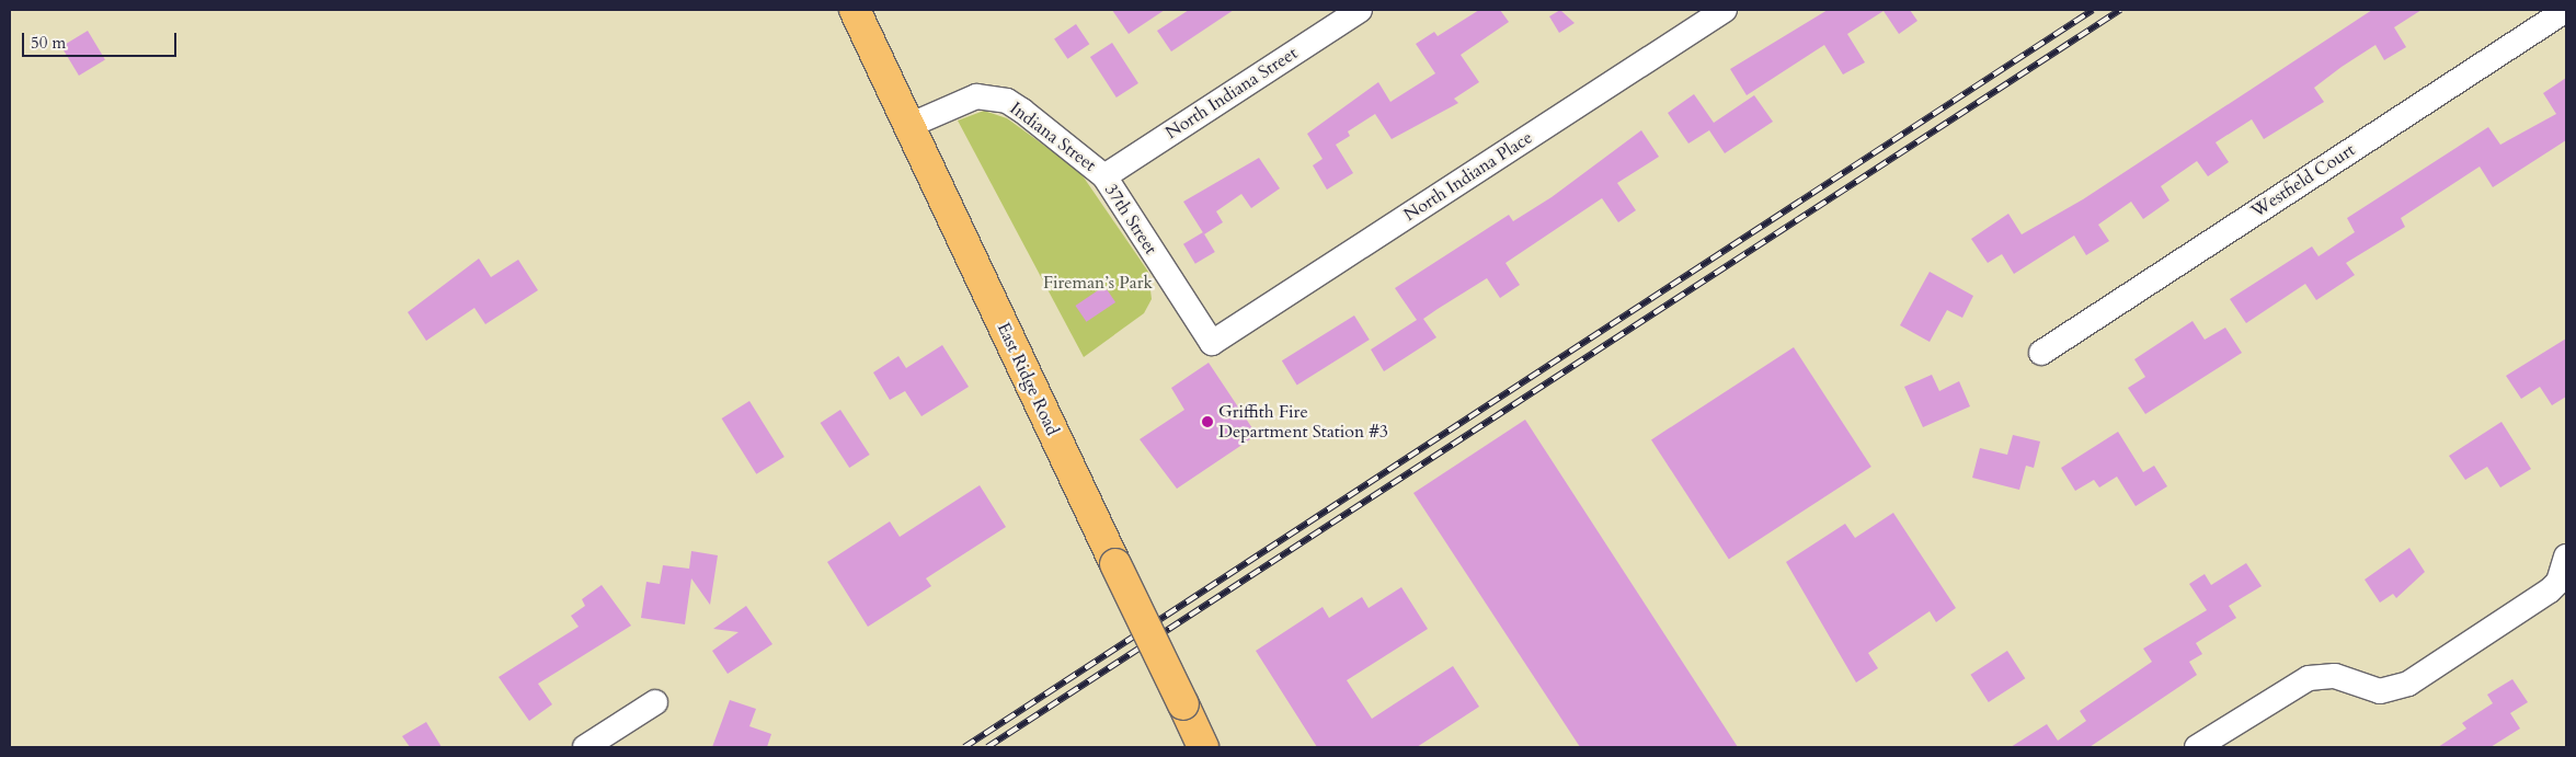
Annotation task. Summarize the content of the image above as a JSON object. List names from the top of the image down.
{
  "streets": {
    "main road": ["East Ridge Road"],
    "street": [
      "North Indiana Street",
      "Indiana Street",
      "North Indiana Place",
      "Westfield Court",
      "37th Street"
    ]
  },
  "crossings": [
    ["North Indiana Street", "Indiana Street"],
    ["North Indiana Street", "37th Street"],
    ["Indiana Street", "37th Street"],
    ["Indiana Street", "East Ridge Road"],
    ["North Indiana Place", "37th Street"]
  ],
  "parks": ["Fireman’s Park"],
  "places": ["Griffith Fire Department Station #3"],
  "scale_bar": "50 m"
}
